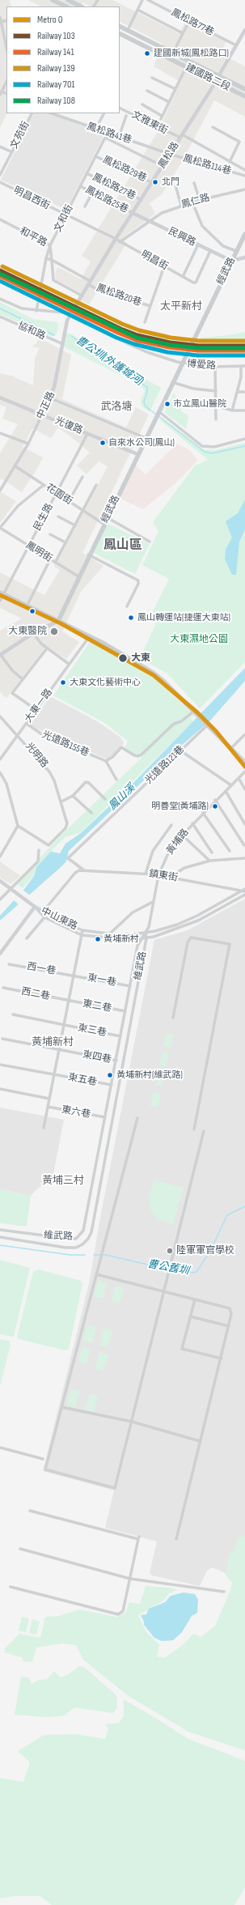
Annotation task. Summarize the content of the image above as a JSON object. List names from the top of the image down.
{
  "streets": {
    "main road": ["建國路二段", "經武路"],
    "street": [
      "鳳松路77巷",
      "文雅東街",
      "鳳松路41巷",
      "文苑街",
      "鳳松路",
      "鳳松路114巷",
      "鳳松路29巷",
      "鳳松路27巷",
      "明昌西街",
      "鳳松路25巷",
      "鳳仁路",
      "文和街",
      "和平路",
      "民興路",
      "明昌街",
      "鳳松路20巷",
      "協和路",
      "博愛路",
      "中正路",
      "光復路",
      "花園街",
      "民生路",
      "鳳明街",
      "大東一路",
      "光遠路155巷",
      "光明路",
      "光遠路121巷",
      "黃埔路",
      "鎮東街",
      "中山東路",
      "維武路",
      "西一巷",
      "東一巷",
      "西二巷",
      "東二巷",
      "東三巷",
      "東四巷",
      "東五巷",
      "東六巷"
    ]
  },
  "crossings": [
    ["鳳松路77巷", "鳳松路"],
    ["建國路二段", "鳳松路"],
    ["文雅東街", "鳳松路"],
    ["鳳松路41巷", "鳳松路"],
    ["鳳松路41巷", "鳳松路114巷"],
    ["鳳松路41巷", "文和街"],
    ["鳳松路", "鳳松路114巷"],
    ["鳳松路", "鳳松路29巷"],
    ["鳳松路", "鳳松路27巷"],
    ["鳳松路", "明昌西街"],
    ["鳳松路", "鳳松路25巷"],
    ["鳳松路", "和平路"],
    ["鳳松路", "民興路"],
    ["鳳松路", "明昌街"],
    ["鳳松路", "鳳松路20巷"],
    ["鳳松路", "中正路"],
    ["鳳松路29巷", "文和街"],
    ["鳳松路27巷", "文和街"],
    ["明昌西街", "文和街"],
    ["明昌西街", "明昌街"],
    ["鳳松路25巷", "文和街"],
    ["鳳松路25巷", "民興路"],
    ["鳳仁路", "民興路"],
    ["鳳仁路", "明昌街"],
    ["文和街", "和平路"],
    ["和平路", "鳳松路20巷"],
    ["民興路", "明昌街"],
    ["民興路", "經武路"],
    ["經武路", "博愛路"],
    ["經武路", "光復路"],
    ["經武路", "花園街"],
    ["經武路", "鳳明街"],
    ["協和路", "中正路"],
    ["博愛路", "中正路"],
    ["中正路", "光復路"],
    ["中正路", "花園街"],
    ["光復路", "民生路"],
    ["花園街", "民生路"],
    ["民生路", "鳳明街"],
    ["大東一路", "光遠路155巷"],
    ["大東一路", "光明路"],
    ["光遠路121巷", "鎮東街"],
    ["黃埔路", "鎮東街"],
    ["黃埔路", "中山東路"],
    ["黃埔路", "維武路"],
    ["鎮東街", "中山東路"],
    ["中山東路", "維武路"],
    ["維武路", "東一巷"],
    ["維武路", "東二巷"],
    ["維武路", "東三巷"],
    ["維武路", "東四巷"],
    ["維武路", "東五巷"],
    ["維武路", "東六巷"],
    ["西一巷", "東一巷"],
    ["西二巷", "東二巷"]
  ],
  "districts": [
    "太平新村",
    "武洛塘",
    "鳳山區",
    "黃埔新村",
    "黃埔三村"
  ],
  "water": ["曹公圳(外護城河)", "鳳山溪", "曹公舊圳"],
  "parks": ["大東濕地公園"],
  "places": [
    "建國新城(鳳松路口)",
    "北門",
    "市立鳳山醫院",
    "自來水公司(鳳山)",
    "鳳山轉運站(捷運大東站)",
    "大東醫院",
    "大東",
    "大東文化藝術中心",
    "明善堂(黃埔路)",
    "黃埔新村",
    "黃埔新村(維武路)",
    "陸軍軍官學校"
  ],
  "lines": [
    "rail line 139",
    "rail line 103",
    "rail line 108",
    "rail line 141",
    "rail line 701",
    "metro line O"
  ],
  "legend": [
    "Metro O",
    "Railway 103",
    "Railway 141",
    "Railway 139",
    "Railway 701",
    "Railway 108"
  ]
}
